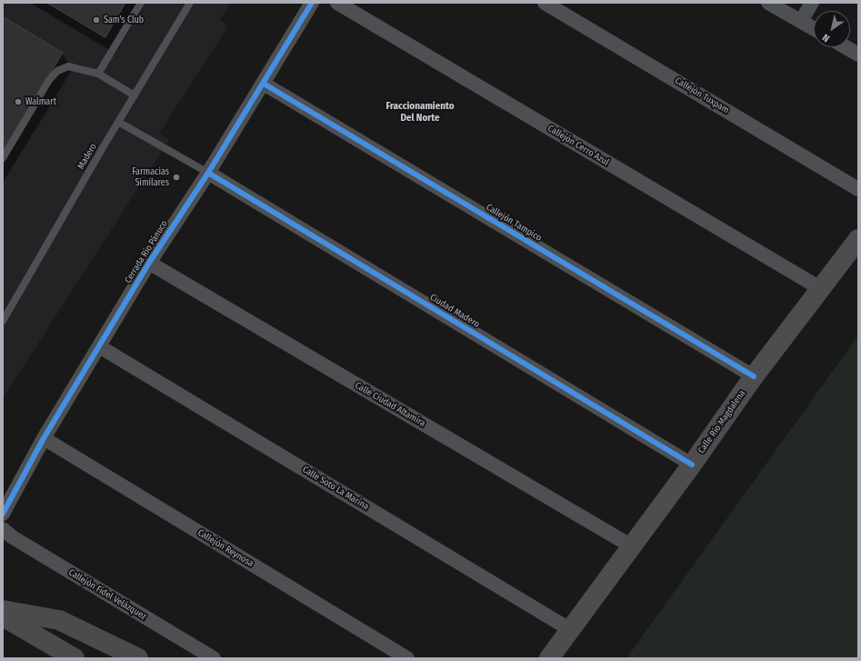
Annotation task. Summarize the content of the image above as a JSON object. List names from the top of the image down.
{
  "streets": {
    "street": [
      "Callejón Tuxpam",
      "Callejón Cerro Azul",
      "Callejón Tampico",
      "Cerrada Río Pánuco",
      "Ciudad Madero",
      "Calle Ciudad Altamira",
      "Calle Río Magdalena",
      "Calle Soto La Marina",
      "Callejón Reynosa",
      "Callejón Fidel Velázquez"
    ],
    "lane": ["Madero"]
  },
  "crossings": [
    ["Callejón Cerro Azul", "Calle Río Magdalena"],
    ["Callejón Tampico", "Cerrada Río Pánuco"],
    ["Callejón Tampico", "Calle Río Magdalena"],
    ["Cerrada Río Pánuco", "Ciudad Madero"],
    ["Cerrada Río Pánuco", "Calle Ciudad Altamira"],
    ["Cerrada Río Pánuco", "Calle Soto La Marina"],
    ["Cerrada Río Pánuco", "Callejón Reynosa"],
    ["Ciudad Madero", "Calle Río Magdalena"],
    ["Calle Ciudad Altamira", "Calle Río Magdalena"],
    ["Calle Río Magdalena", "Calle Soto La Marina"]
  ],
  "districts": ["Fraccionamiento Del Norte"],
  "places": ["Sam's Club", "Walmart", "Farmacias Similares"],
  "north": "bottom left"
}
